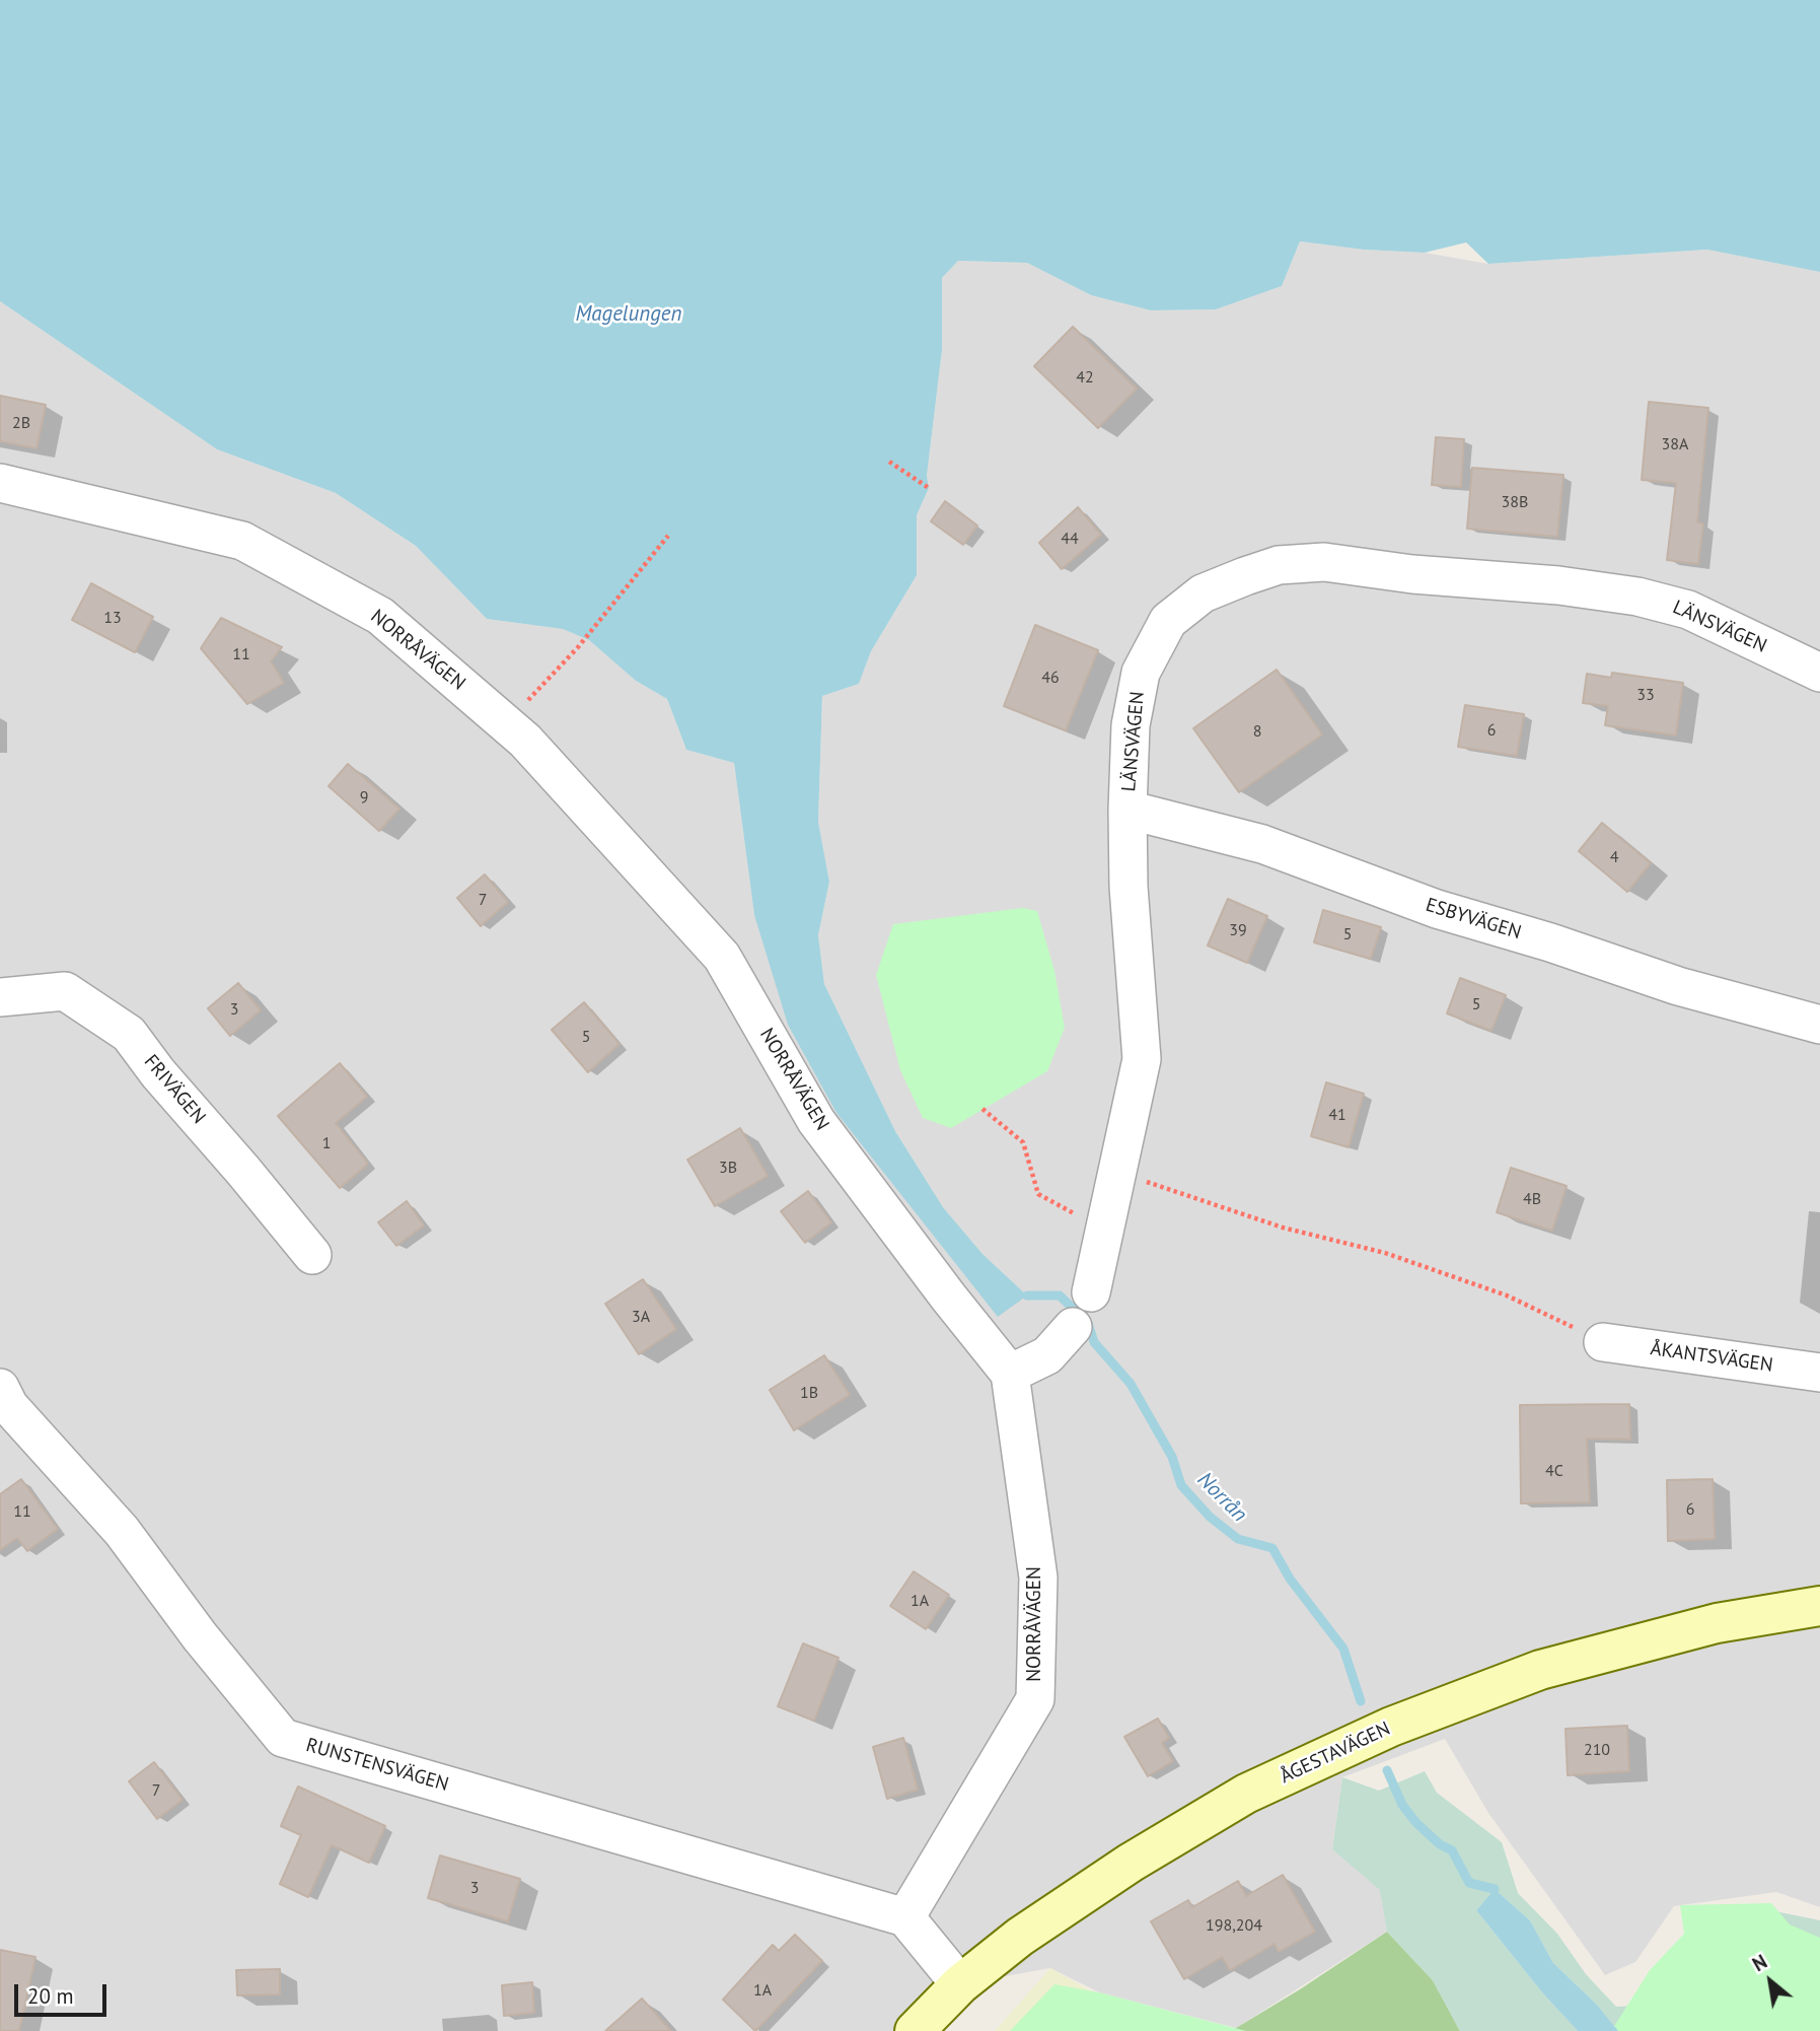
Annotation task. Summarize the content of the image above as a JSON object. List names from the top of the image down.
{
  "streets": {
    "main road": ["ÅGESTAVÄGEN"],
    "street": [
      "LÄNSVÄGEN",
      "NORRÅVÄGEN",
      "ESBYVÄGEN",
      "FRIVÄGEN",
      "ÅKANTSVÄGEN",
      "RUNSTENSVÄGEN"
    ]
  },
  "crossings": [
    ["LÄNSVÄGEN", "ESBYVÄGEN"],
    ["NORRÅVÄGEN", "RUNSTENSVÄGEN"]
  ],
  "water": ["Magelungen", "Norrån"],
  "house_numbers": [
    "42",
    "2B",
    "38A",
    "38B",
    "44",
    "13",
    "11",
    "46",
    "33",
    "6",
    "8",
    "9",
    "4",
    "7",
    "39",
    "5",
    "5",
    "3",
    "5",
    "41",
    "1",
    "3B",
    "4B",
    "3A",
    "1B",
    "4C",
    "6",
    "11",
    "1A",
    "210",
    "7",
    "3",
    "198,204",
    "1A"
  ],
  "scale_bar": "20 m",
  "north": "top left"
}
